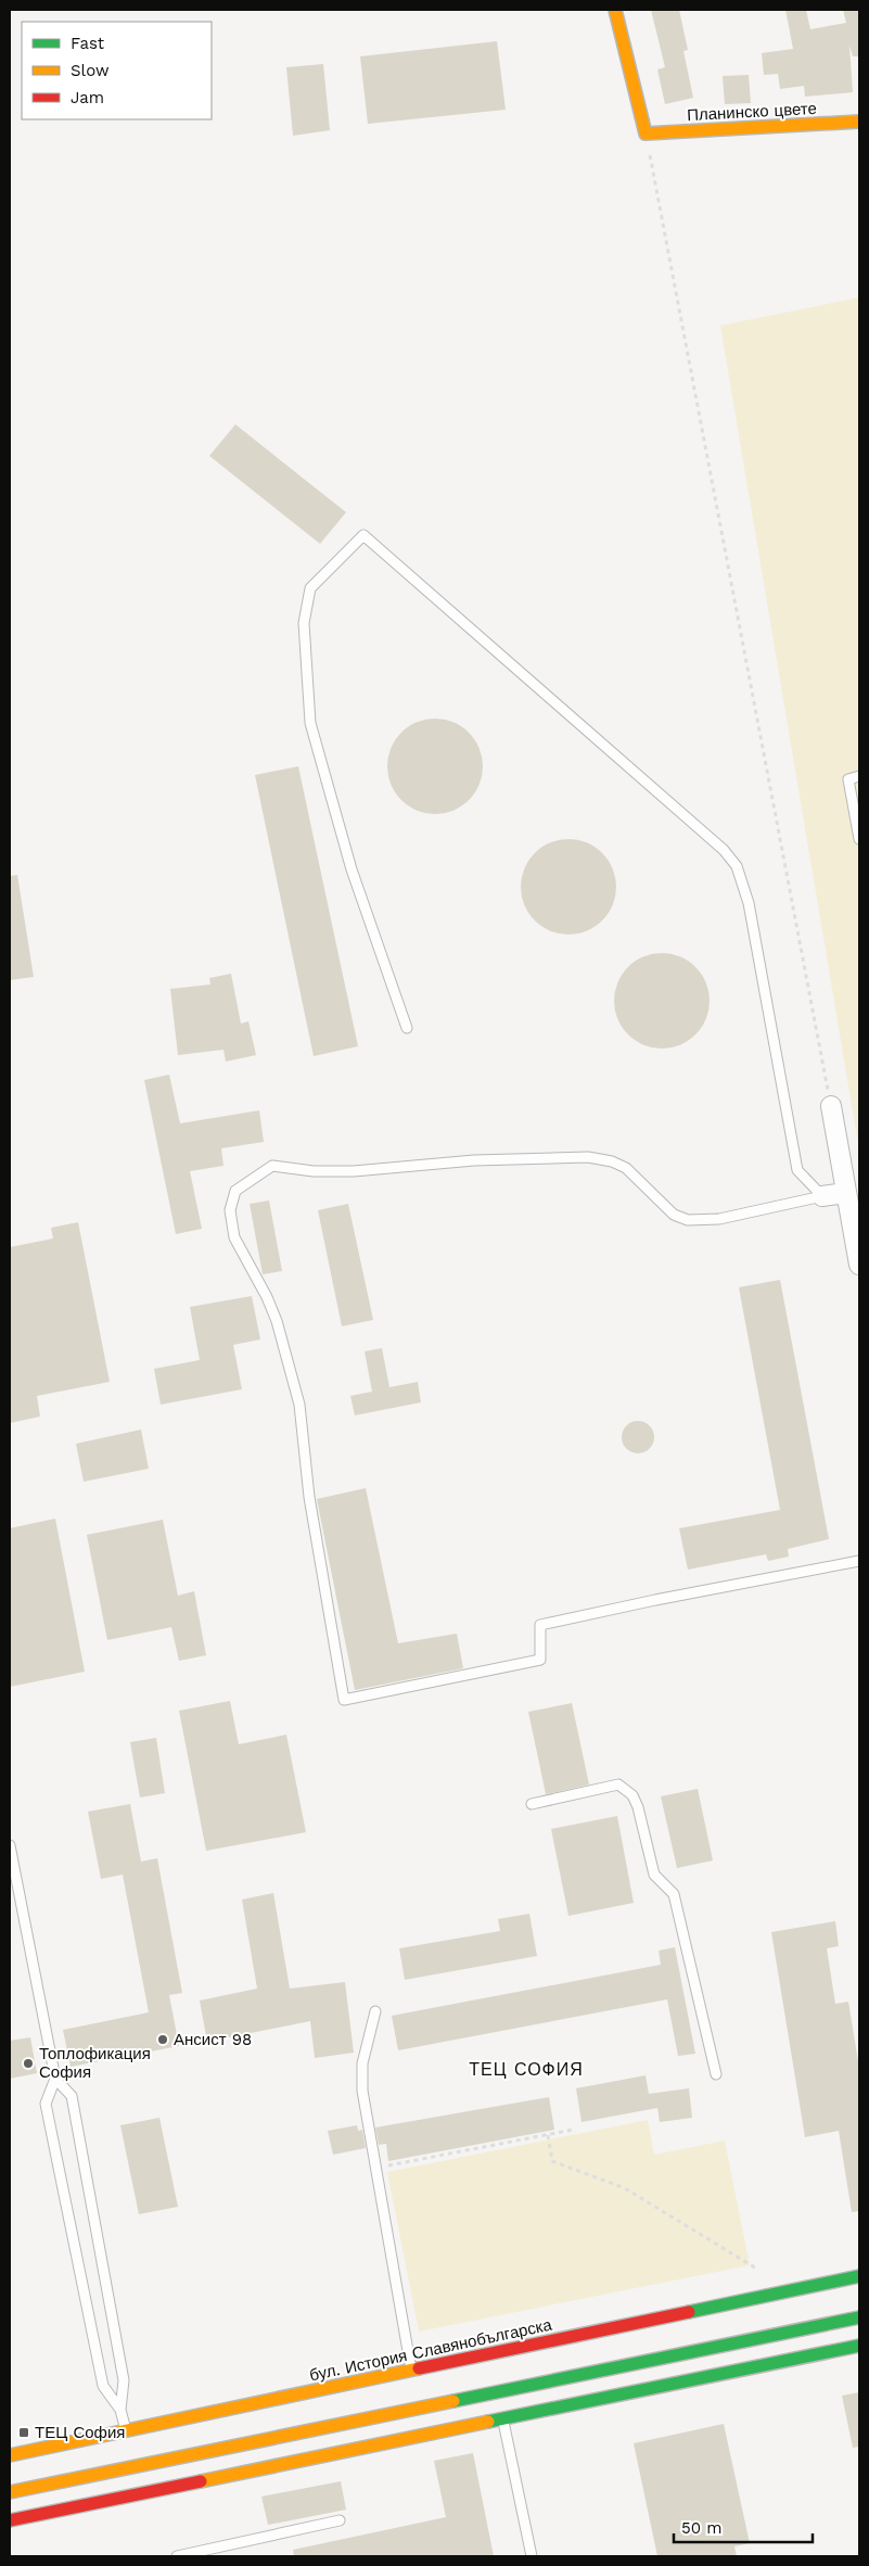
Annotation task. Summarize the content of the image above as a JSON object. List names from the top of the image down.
{
  "streets": {
    "main road": ["Планинско цвете", "бул. История Славянобългарска"]
  },
  "districts": ["ТЕЦ СОФИЯ"],
  "places": {
    "other": ["Ансист 98", "Топлофикация София"],
    "transit": ["ТЕЦ София"]
  },
  "legend": ["Fast", "Slow", "Jam"],
  "scale_bar": "50 m"
}
